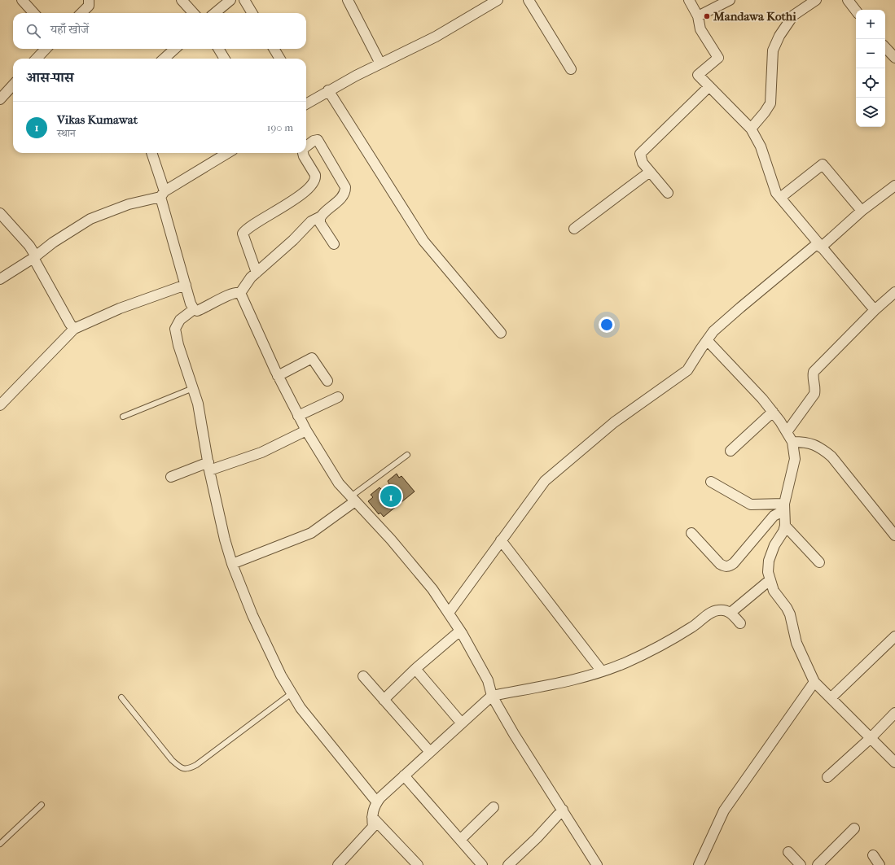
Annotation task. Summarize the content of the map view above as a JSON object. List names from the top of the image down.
{
  "places": ["Mandawa Kothi"],
  "page": {
    "map_buttons": ["+", "−"],
    "search": "यहाँ खोजें",
    "heading": "आस-पास",
    "list": [
      {
        "mark": "1",
        "name": "Vikas Kumawat",
        "note": "स्थान",
        "value": "190 m"
      }
    ],
    "pins": "1"
  }
}
